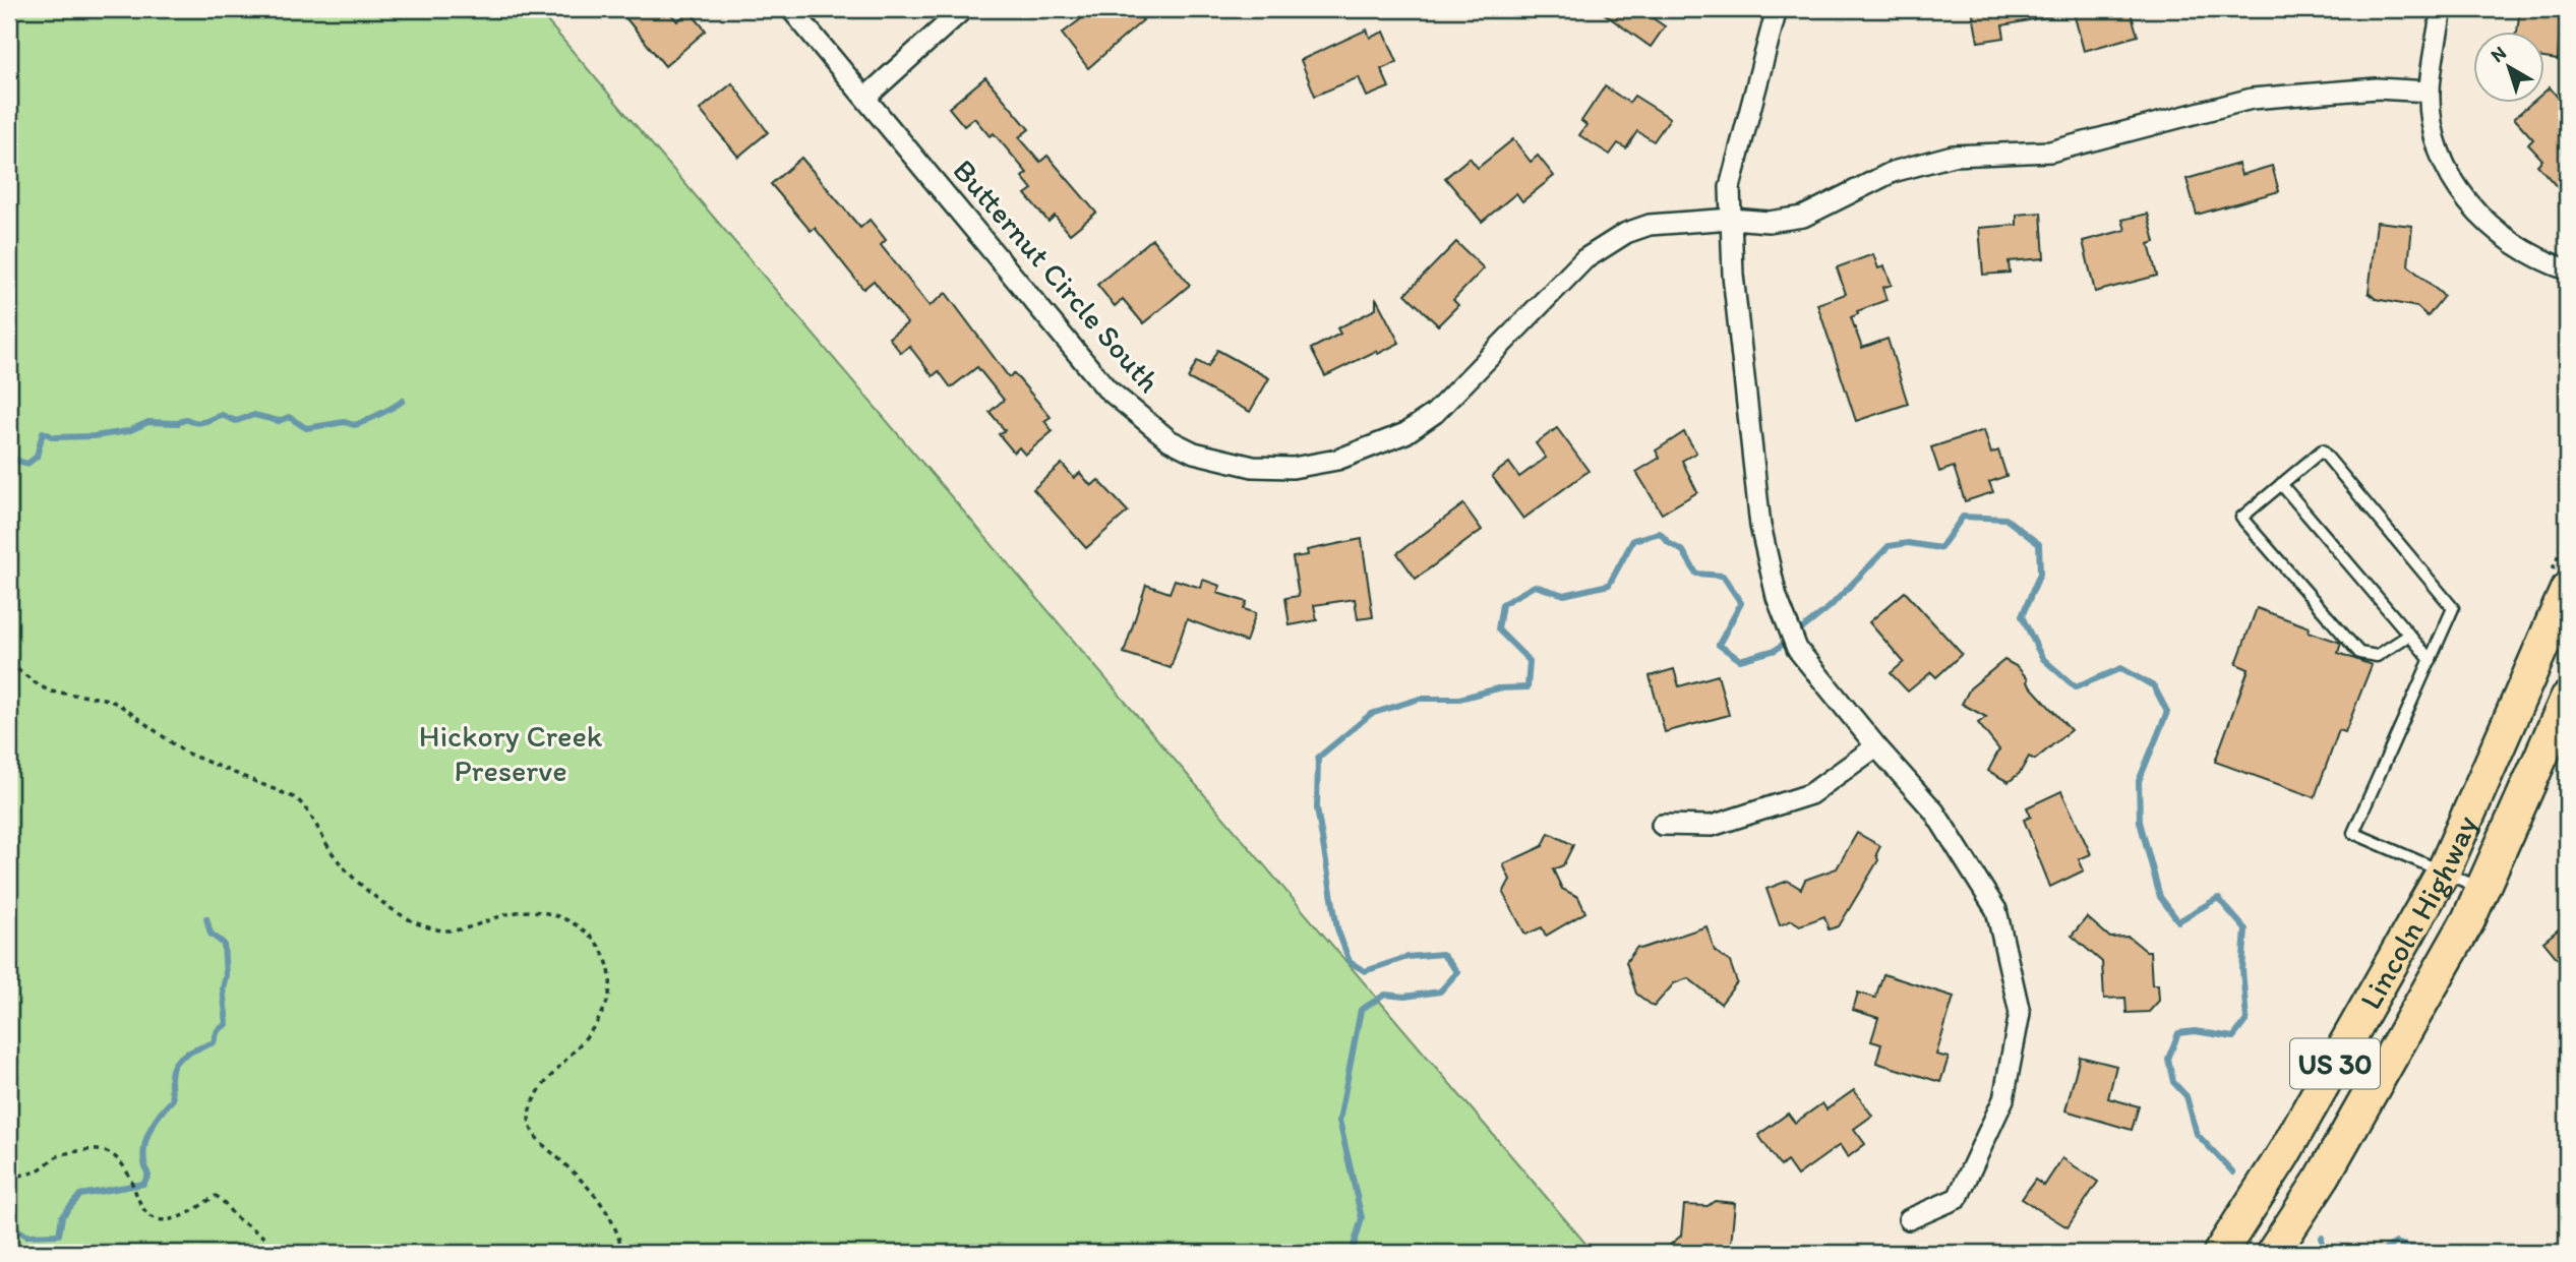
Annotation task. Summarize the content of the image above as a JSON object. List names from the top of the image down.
{
  "streets": {
    "main road": ["Lincoln Highway", "US 30"],
    "street": ["Butternut Circle South"]
  },
  "parks": ["Hickory Creek Preserve"],
  "north": "top left"
}
